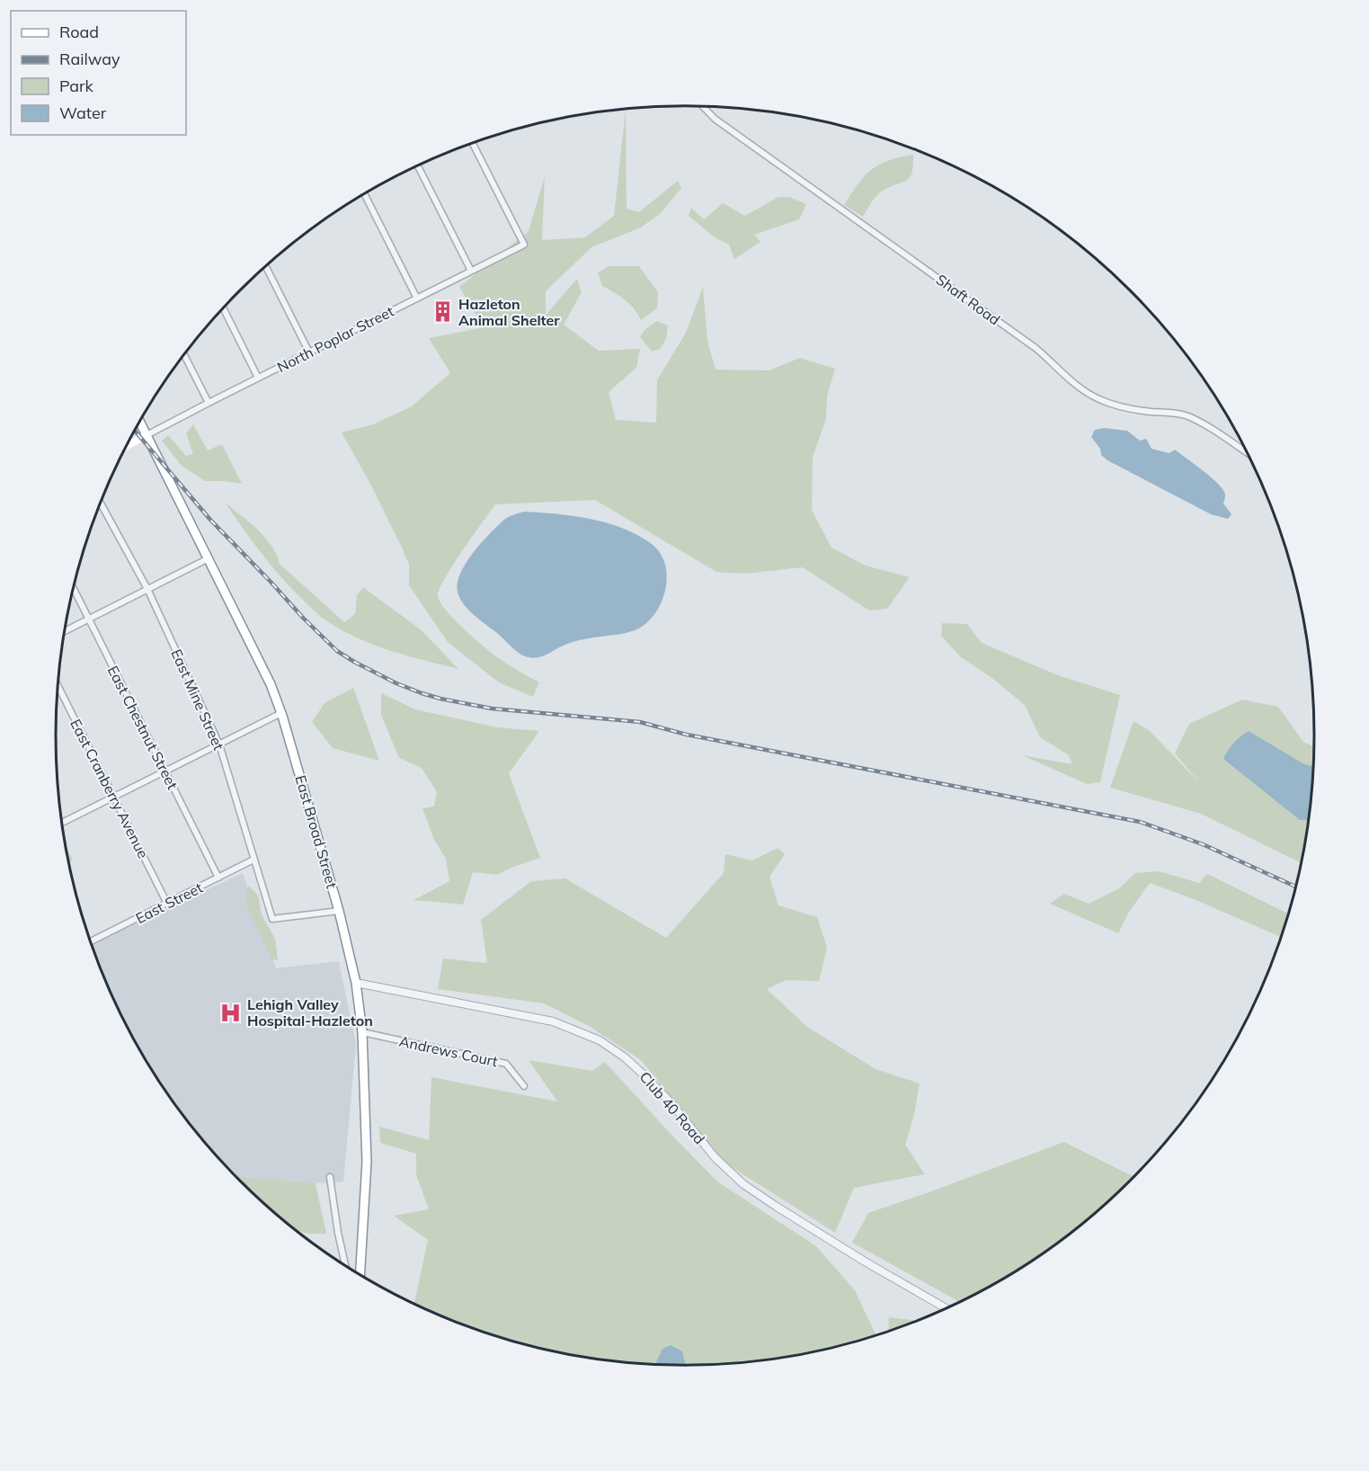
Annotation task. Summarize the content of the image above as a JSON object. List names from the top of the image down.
{
  "streets": {
    "highway": ["East Broad Street"],
    "street": [
      "Shaft Road",
      "North Poplar Street",
      "East Mine Street",
      "East Chestnut Street",
      "East Cranberry Avenue",
      "East Street",
      "Andrews Court",
      "Club 40 Road"
    ]
  },
  "crossings": [
    ["North Poplar Street", "East Broad Street"],
    ["East Mine Street", "East Broad Street"],
    ["East Mine Street", "East Street"],
    ["East Chestnut Street", "East Street"],
    ["East Cranberry Avenue", "East Street"],
    ["East Broad Street", "Andrews Court"],
    ["East Broad Street", "Club 40 Road"]
  ],
  "places": {
    "building": ["Hazleton Animal Shelter"],
    "hospital": ["Lehigh Valley Hospital-Hazleton"]
  },
  "legend": [
    "Road",
    "Railway",
    "Park",
    "Water"
  ]
}
